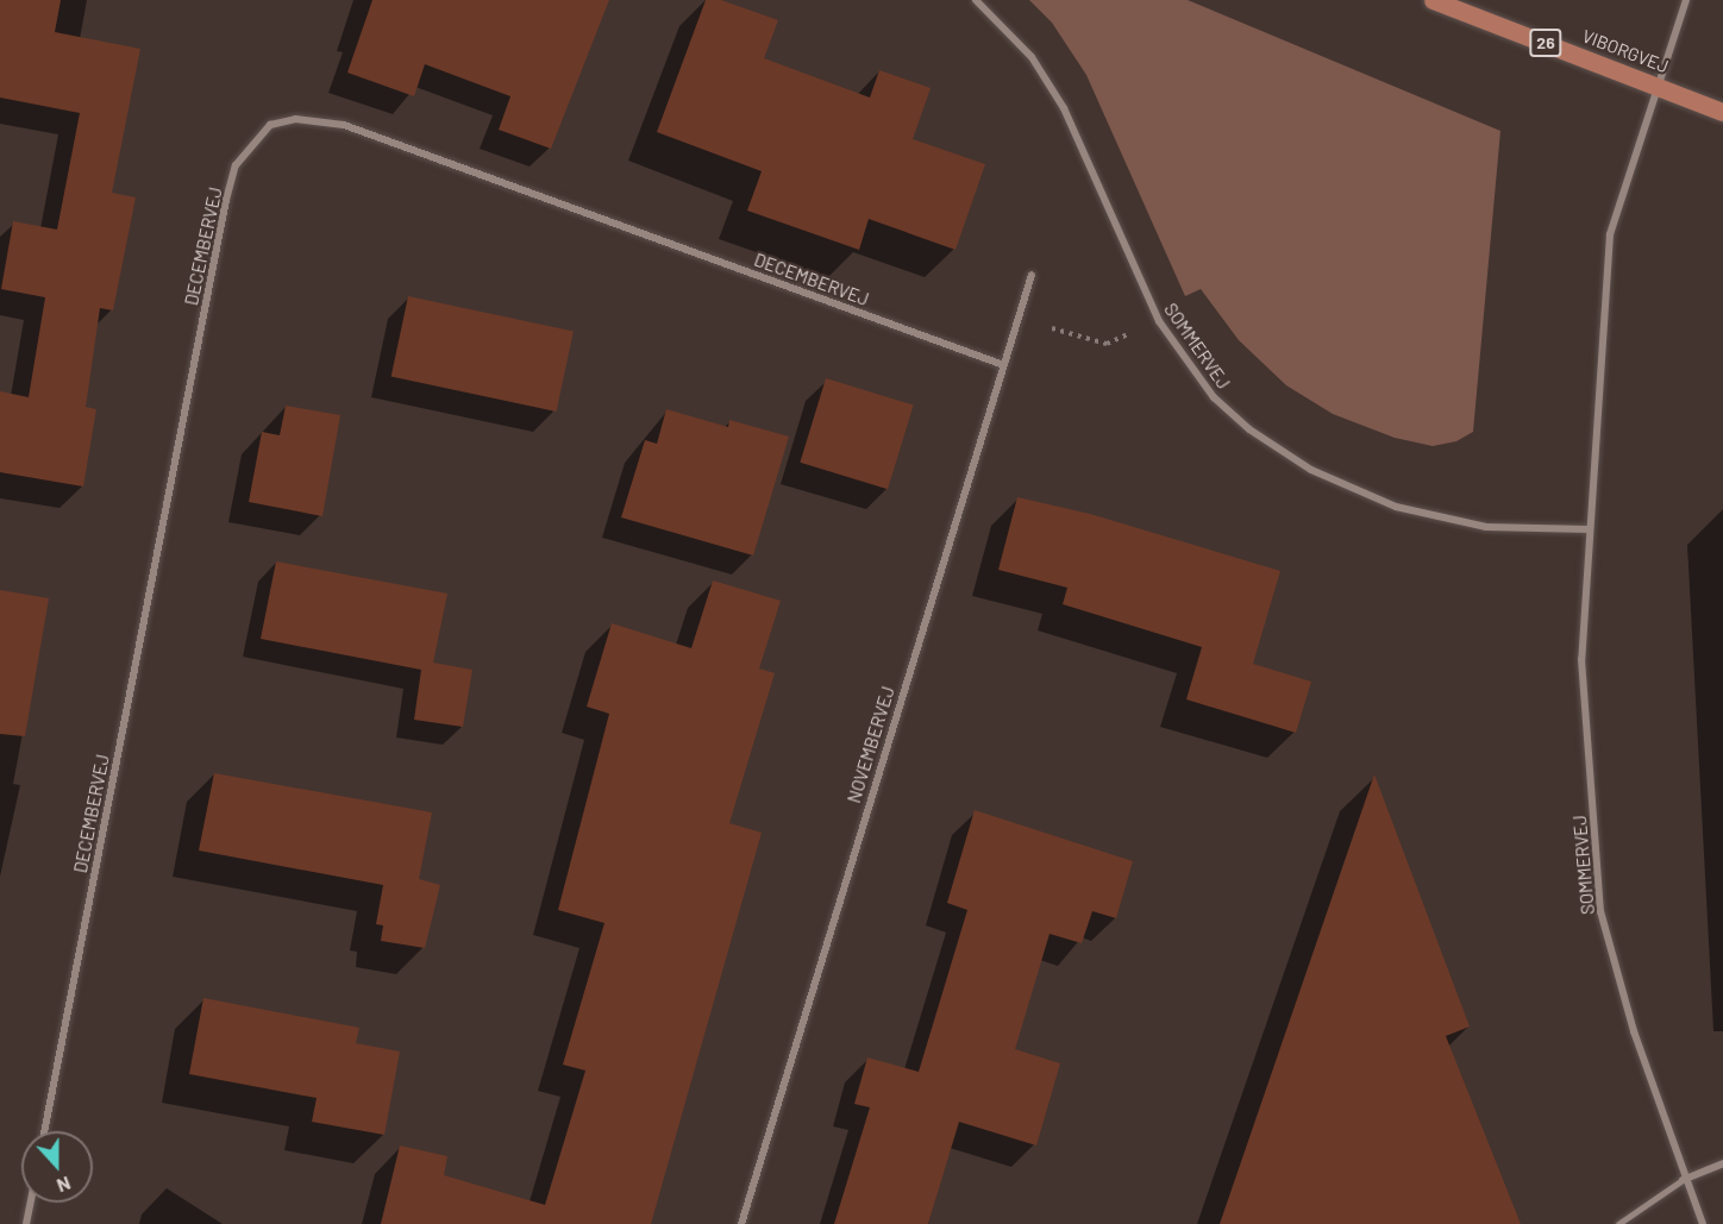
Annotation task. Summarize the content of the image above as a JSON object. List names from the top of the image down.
{
  "streets": {
    "main road": ["26", "VIBORGVEJ"],
    "street": ["DECEMBERVEJ", "SOMMERVEJ", "NOVEMBERVEJ"]
  },
  "crossings": [
    ["VIBORGVEJ", "SOMMERVEJ"],
    ["DECEMBERVEJ", "NOVEMBERVEJ"]
  ],
  "north": "bottom"
}
